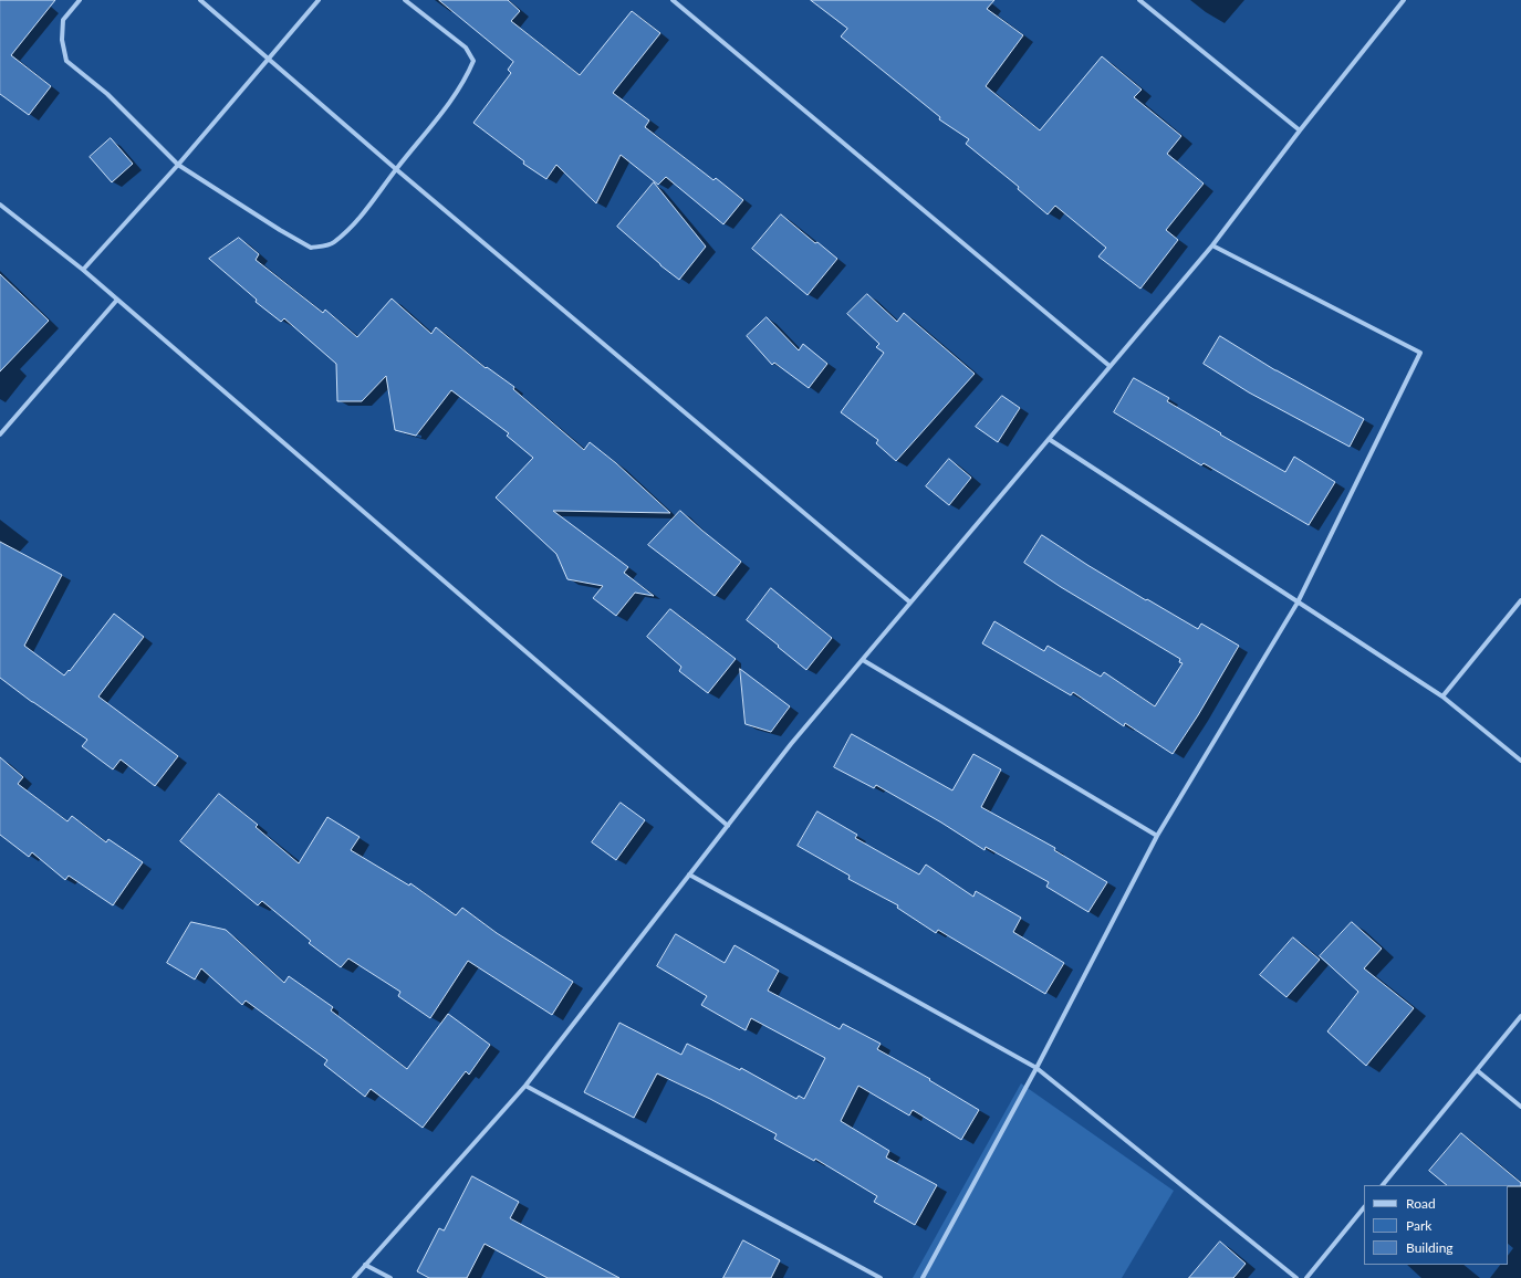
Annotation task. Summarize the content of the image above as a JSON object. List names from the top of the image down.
{
  "legend": ["Road", "Park", "Building"]
}
